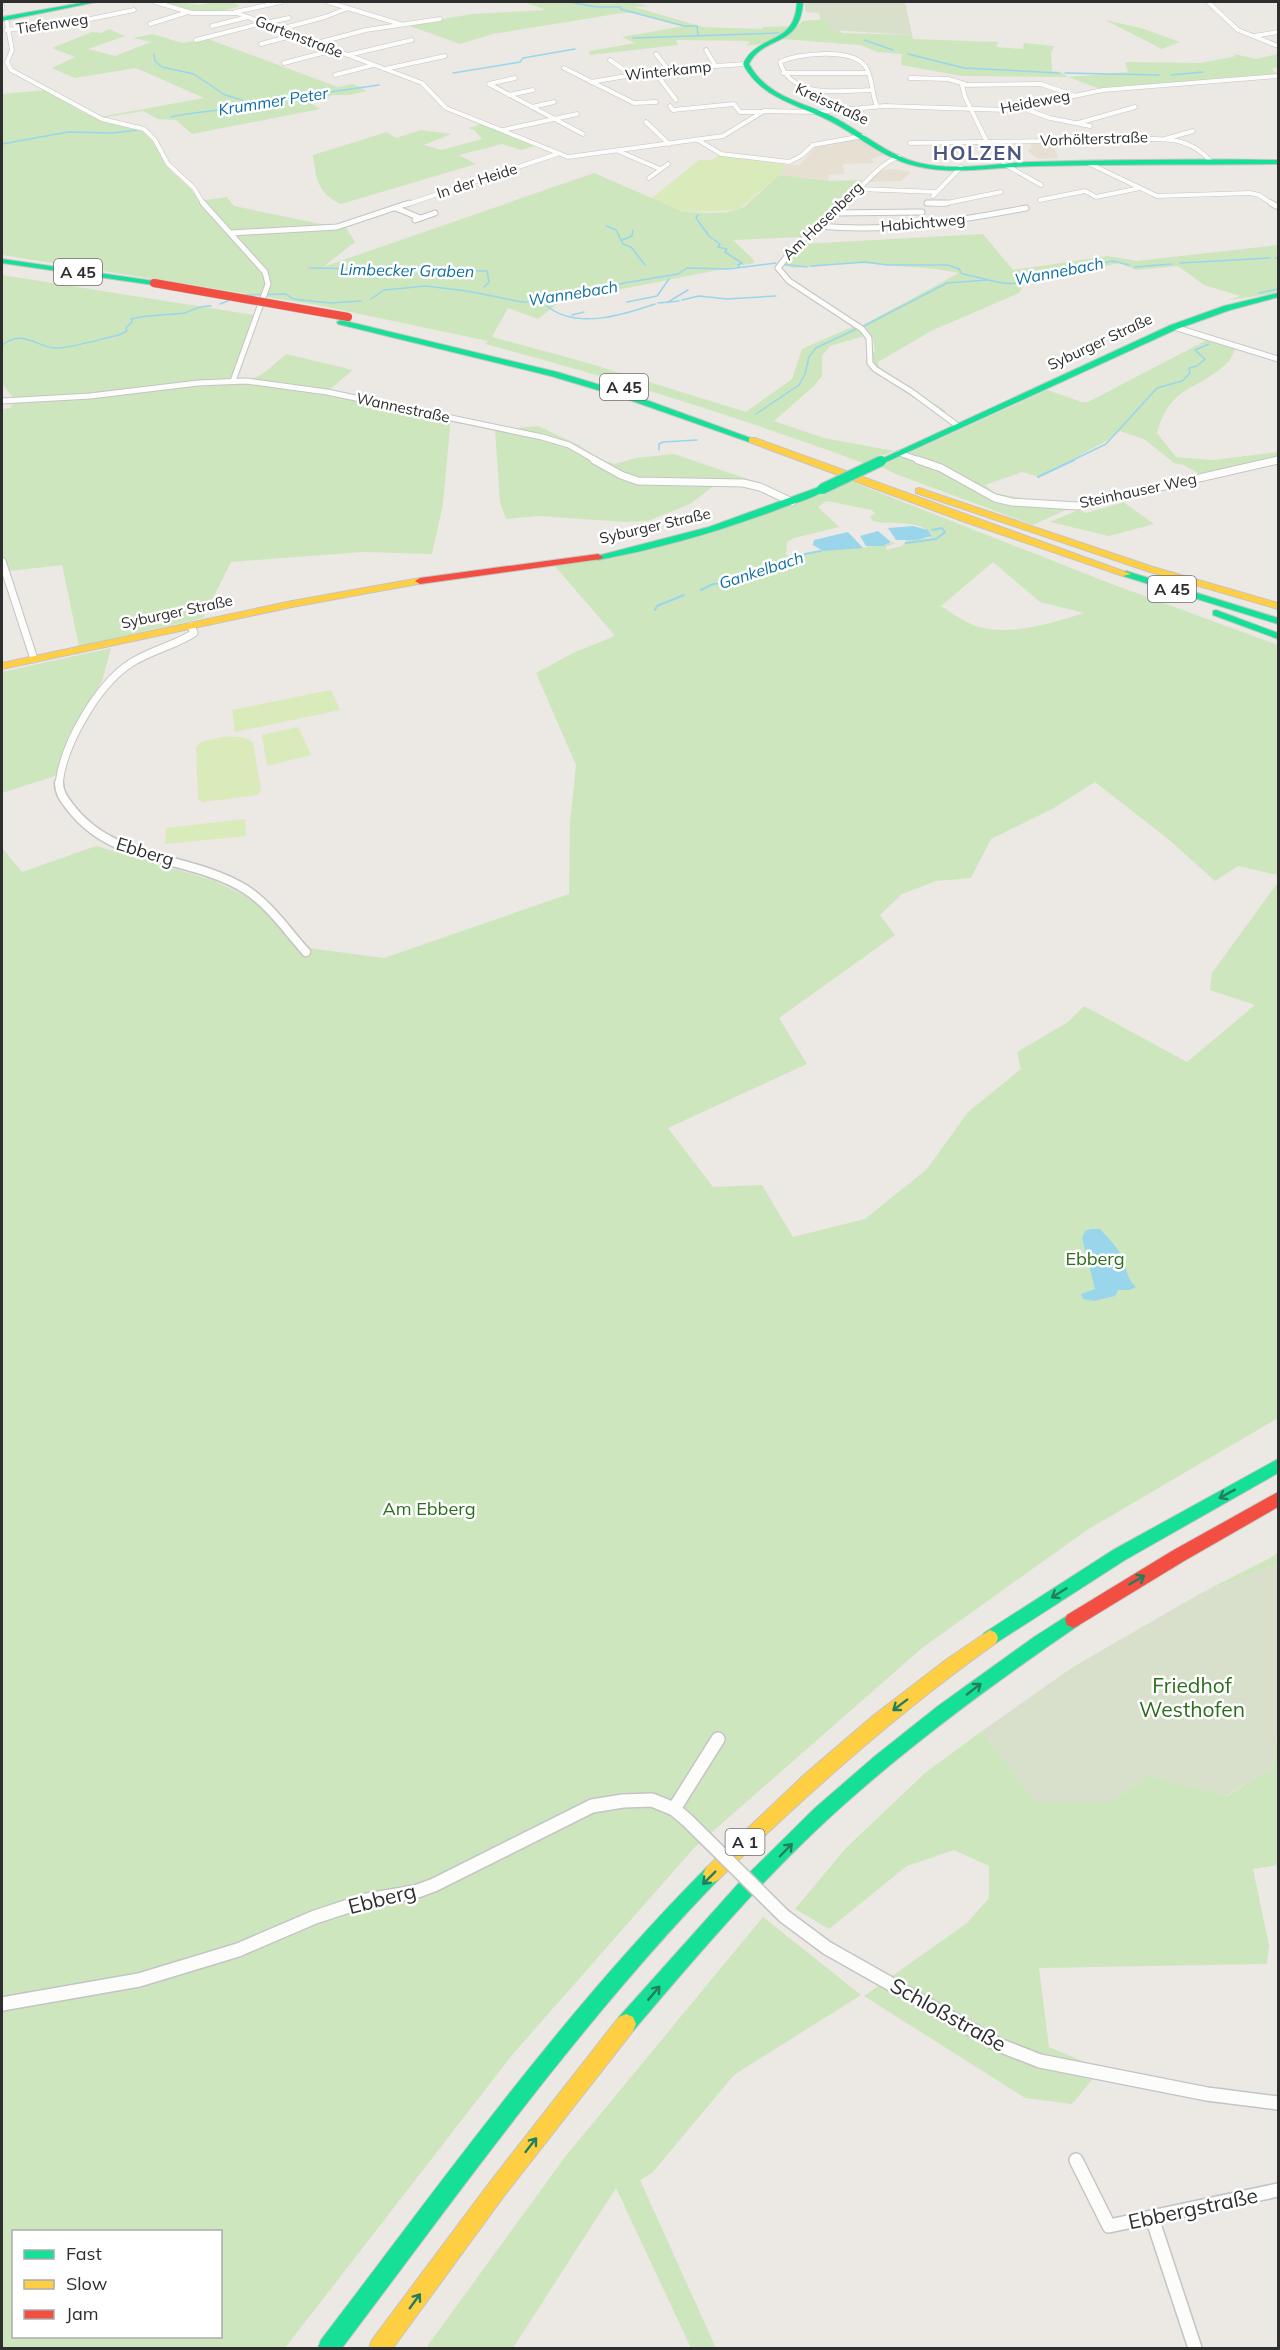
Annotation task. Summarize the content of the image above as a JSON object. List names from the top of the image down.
{
  "streets": {
    "main road": [
      "Kreisstraße",
      "A 45",
      "Syburger Straße",
      "A 1"
    ],
    "street": [
      "Tiefenweg",
      "Gartenstraße",
      "Winterkamp",
      "Heideweg",
      "Vorhölterstraße",
      "In der Heide",
      "Am Hasenberg",
      "Habichtweg",
      "Wannestraße",
      "Steinhauser Weg",
      "Ebberg",
      "Schloßstraße",
      "Ebbergstraße"
    ]
  },
  "crossings": [
    ["Gartenstraße", "In der Heide"],
    ["Winterkamp", "Kreisstraße"],
    ["Heideweg", "Kreisstraße"],
    ["Kreisstraße", "Vorhölterstraße"],
    ["Kreisstraße", "Am Hasenberg"],
    ["Am Hasenberg", "Habichtweg"],
    ["Am Hasenberg", "Syburger Straße"],
    ["Syburger Straße", "Wannestraße"],
    ["Syburger Straße", "Steinhauser Weg"],
    ["Syburger Straße", "Ebberg"],
    ["Ebberg", "Schloßstraße"]
  ],
  "districts": ["HOLZEN"],
  "water": [
    "Krummer Peter",
    "Limbecker Graben",
    "Wannebach",
    "Gankelbach"
  ],
  "parks": ["Ebberg", "Am Ebberg", "Friedhof Westhofen"],
  "legend": ["Fast", "Slow", "Jam"]
}
